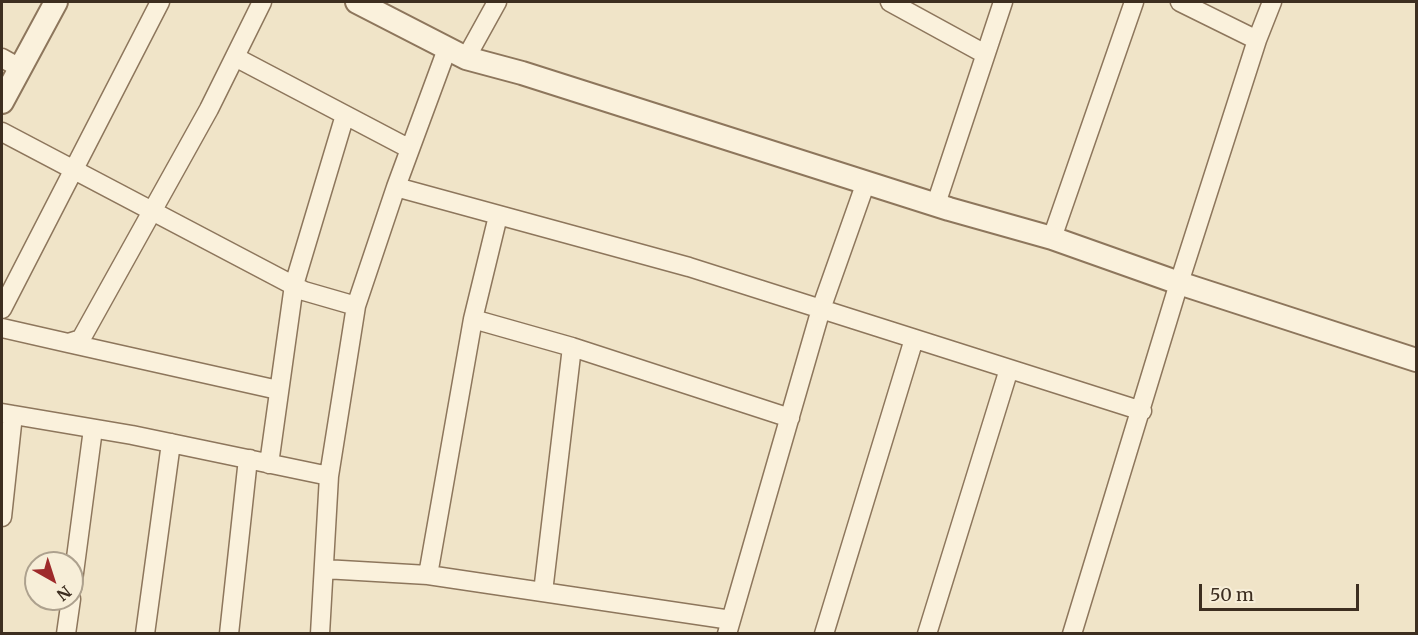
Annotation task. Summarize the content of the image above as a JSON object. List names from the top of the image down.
{
  "scale_bar": "50 m",
  "north": "bottom right"
}
